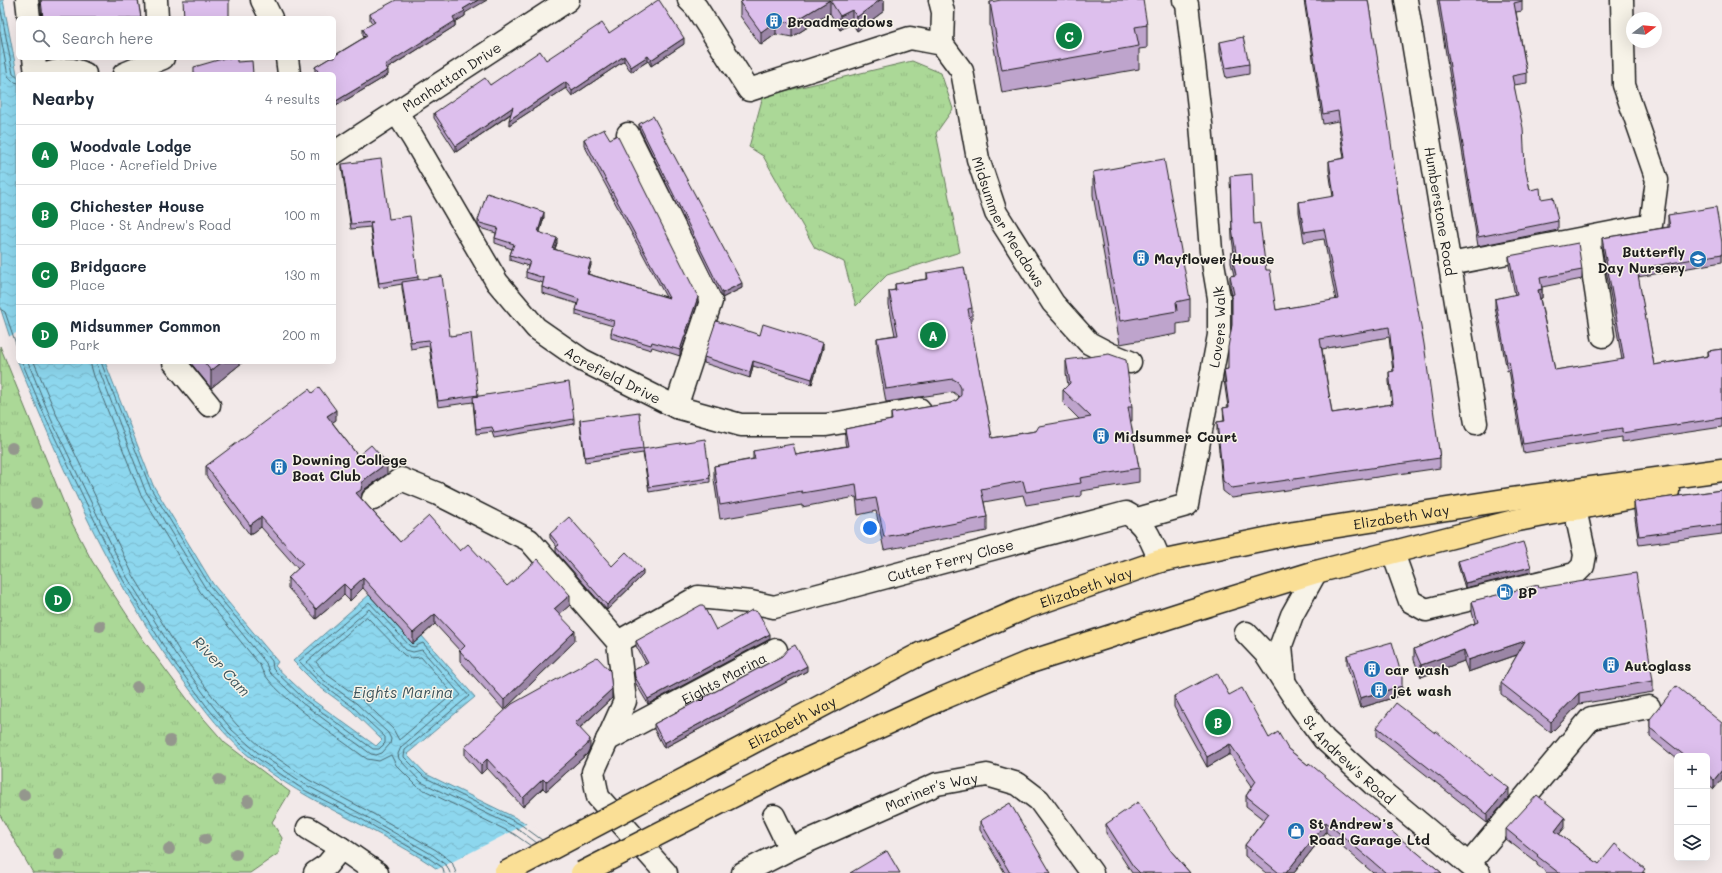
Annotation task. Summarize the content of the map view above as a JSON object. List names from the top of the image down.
{
  "streets": {
    "main road": ["Elizabeth Way"],
    "street": [
      "Manhattan Drive",
      "Humberstone Road",
      "Midsummer Meadows",
      "Lovers Walk",
      "Acrefield Drive",
      "Cutter Ferry Close",
      "Eights Marina",
      "St Andrew's Road",
      "Mariner's Way"
    ]
  },
  "crossings": [
    ["Manhattan Drive", "Acrefield Drive"],
    ["Lovers Walk", "Cutter Ferry Close"],
    ["Elizabeth Way", "St Andrew's Road"]
  ],
  "water": ["River Cam", "Eights Marina"],
  "places": {
    "building": [
      "Broadmeadows",
      "Mayflower House",
      "Midsummer Court",
      "Downing College Boat Club",
      "Autoglass",
      "car wash",
      "jet wash"
    ],
    "school or university": ["Butterfly Day Nursery"],
    "fuel station": ["BP"],
    "shop": ["St Andrew’s Road Garage Ltd"]
  },
  "north": "right",
  "page": {
    "search": "Search here",
    "pins": [
      "C",
      "A",
      "D",
      "B"
    ],
    "heading": ["Nearby", "4 results"],
    "list": [
      {
        "mark": "A",
        "name": "Woodvale Lodge",
        "note": "Place · Acrefield Drive",
        "value": "50 m"
      },
      {
        "mark": "B",
        "name": "Chichester House",
        "note": "Place · St Andrew's Road",
        "value": "100 m"
      },
      {
        "mark": "C",
        "name": "Bridgacre",
        "note": "Place",
        "value": "130 m"
      },
      {
        "mark": "D",
        "name": "Midsummer Common",
        "note": "Park",
        "value": "200 m"
      }
    ],
    "map_buttons": ["+", "−"]
  }
}
